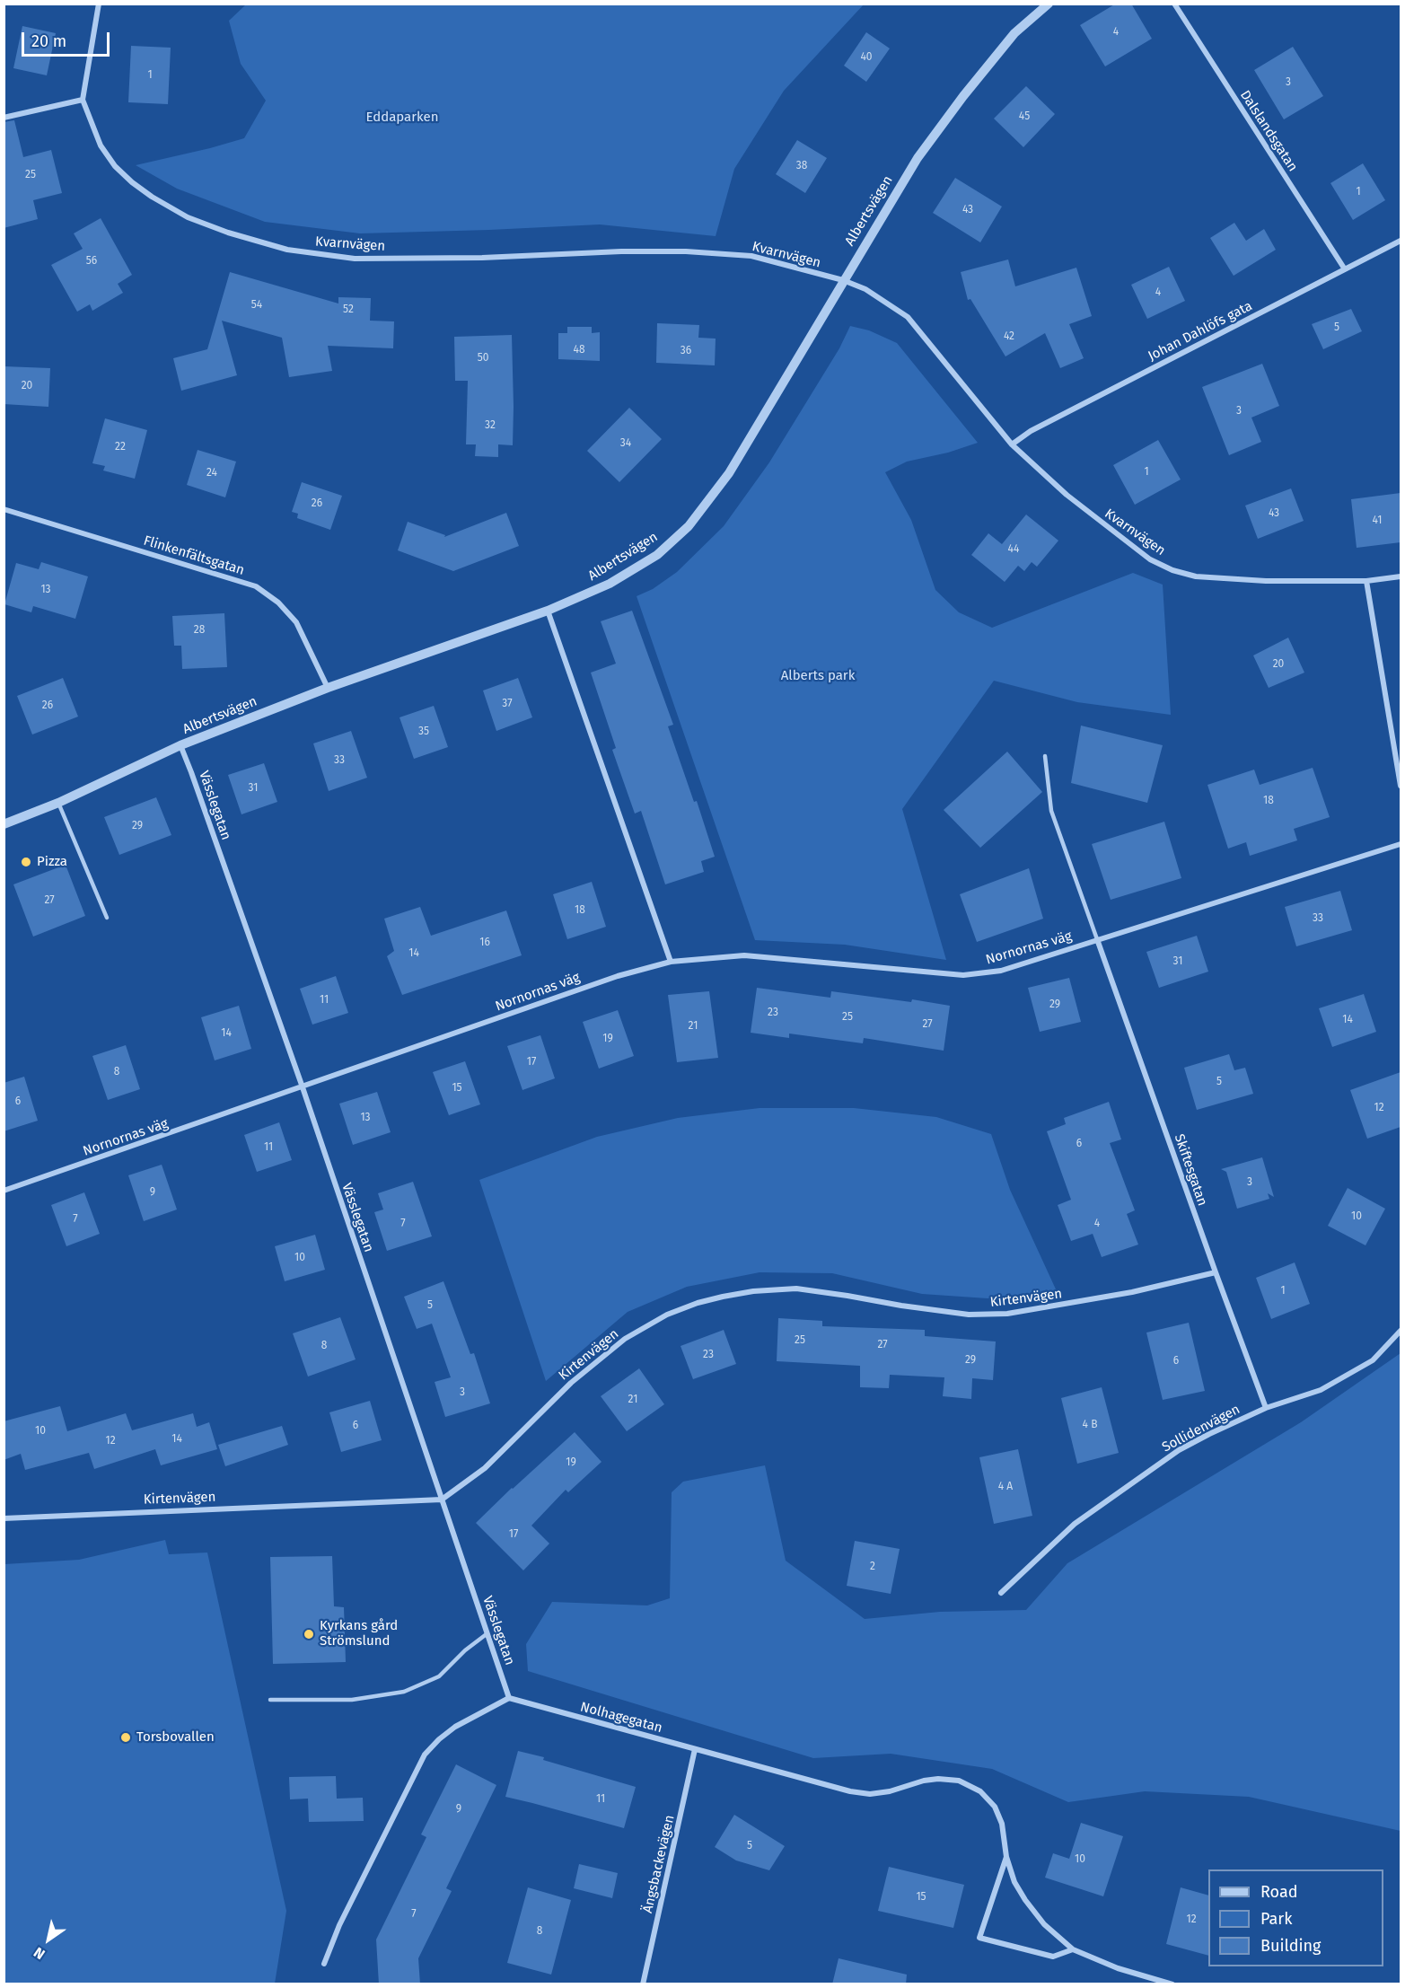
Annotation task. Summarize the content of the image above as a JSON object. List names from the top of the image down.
{
  "streets": {
    "street": [
      "Dalslandsgatan",
      "Albertsvägen",
      "Kvarnvägen",
      "Johan Dahlöfs gata",
      "Flinkenfältsgatan",
      "Vässlegatan",
      "Nornornas väg",
      "Skiftesgatan",
      "Kirtenvägen",
      "Sollidenvägen",
      "Nolhagegatan",
      "Ängsbackevägen"
    ]
  },
  "crossings": [
    ["Dalslandsgatan", "Johan Dahlöfs gata"],
    ["Albertsvägen", "Kvarnvägen"],
    ["Albertsvägen", "Flinkenfältsgatan"],
    ["Albertsvägen", "Vässlegatan"],
    ["Kvarnvägen", "Johan Dahlöfs gata"],
    ["Vässlegatan", "Nornornas väg"],
    ["Vässlegatan", "Kirtenvägen"],
    ["Vässlegatan", "Nolhagegatan"],
    ["Nornornas väg", "Skiftesgatan"],
    ["Skiftesgatan", "Kirtenvägen"],
    ["Skiftesgatan", "Sollidenvägen"],
    ["Nolhagegatan", "Ängsbackevägen"]
  ],
  "parks": ["Eddaparken", "Alberts park"],
  "places": ["Pizza", "Kyrkans gård Strömslund", "Torsbovallen"],
  "house_numbers": [
    "4",
    "40",
    "1",
    "3",
    "45",
    "38",
    "25",
    "1",
    "43",
    "56",
    "4",
    "54",
    "52",
    "5",
    "42",
    "48",
    "36",
    "50",
    "20",
    "3",
    "32",
    "34",
    "22",
    "1",
    "24",
    "26",
    "43",
    "41",
    "44",
    "13",
    "28",
    "20",
    "37",
    "26",
    "35",
    "33",
    "31",
    "18",
    "29",
    "27",
    "18",
    "33",
    "16",
    "14",
    "31",
    "11",
    "29",
    "23",
    "25",
    "14",
    "27",
    "21",
    "14",
    "19",
    "17",
    "8",
    "5",
    "15",
    "6",
    "12",
    "13",
    "6",
    "11",
    "3",
    "9",
    "10",
    "7",
    "7",
    "4",
    "10",
    "1",
    "5",
    "25",
    "27",
    "8",
    "23",
    "29",
    "6",
    "3",
    "21",
    "4 B",
    "6",
    "10",
    "14",
    "12",
    "19",
    "4 A",
    "17",
    "2",
    "11",
    "9",
    "5",
    "10",
    "15",
    "7",
    "12",
    "8"
  ],
  "legend": ["Road", "Park", "Building"],
  "scale_bar": "20 m",
  "north": "bottom left"
}
